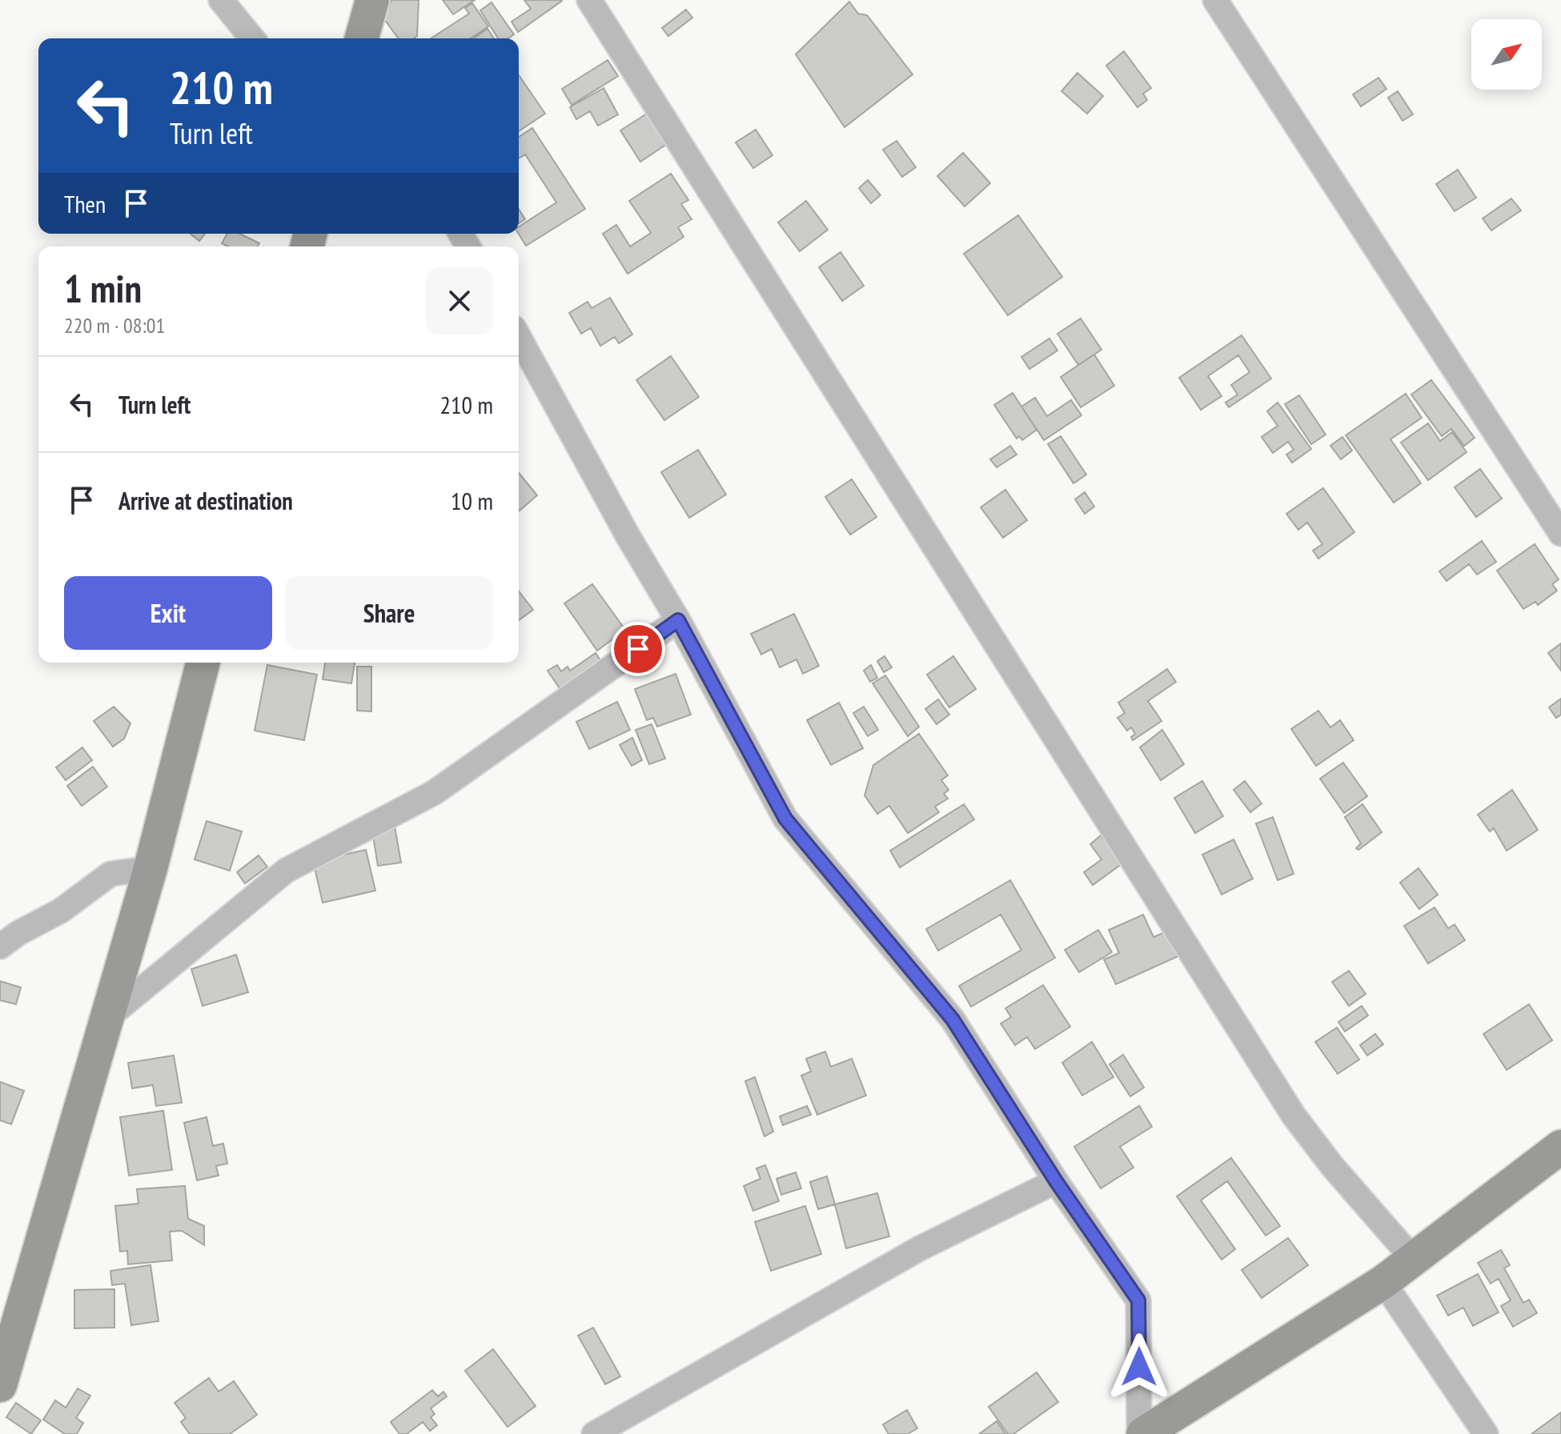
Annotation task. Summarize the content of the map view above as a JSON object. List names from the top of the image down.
{
  "north": "top right",
  "page": {
    "turn": ["210 m", "Turn left"],
    "then": "Then",
    "heading": ["1 min", "220 m · 08:01"],
    "list": [
      {
        "name": "Turn left",
        "value": "210 m"
      },
      {
        "name": "Arrive at destination",
        "value": "10 m"
      }
    ],
    "buttons": ["Exit", "Share"]
  }
}
